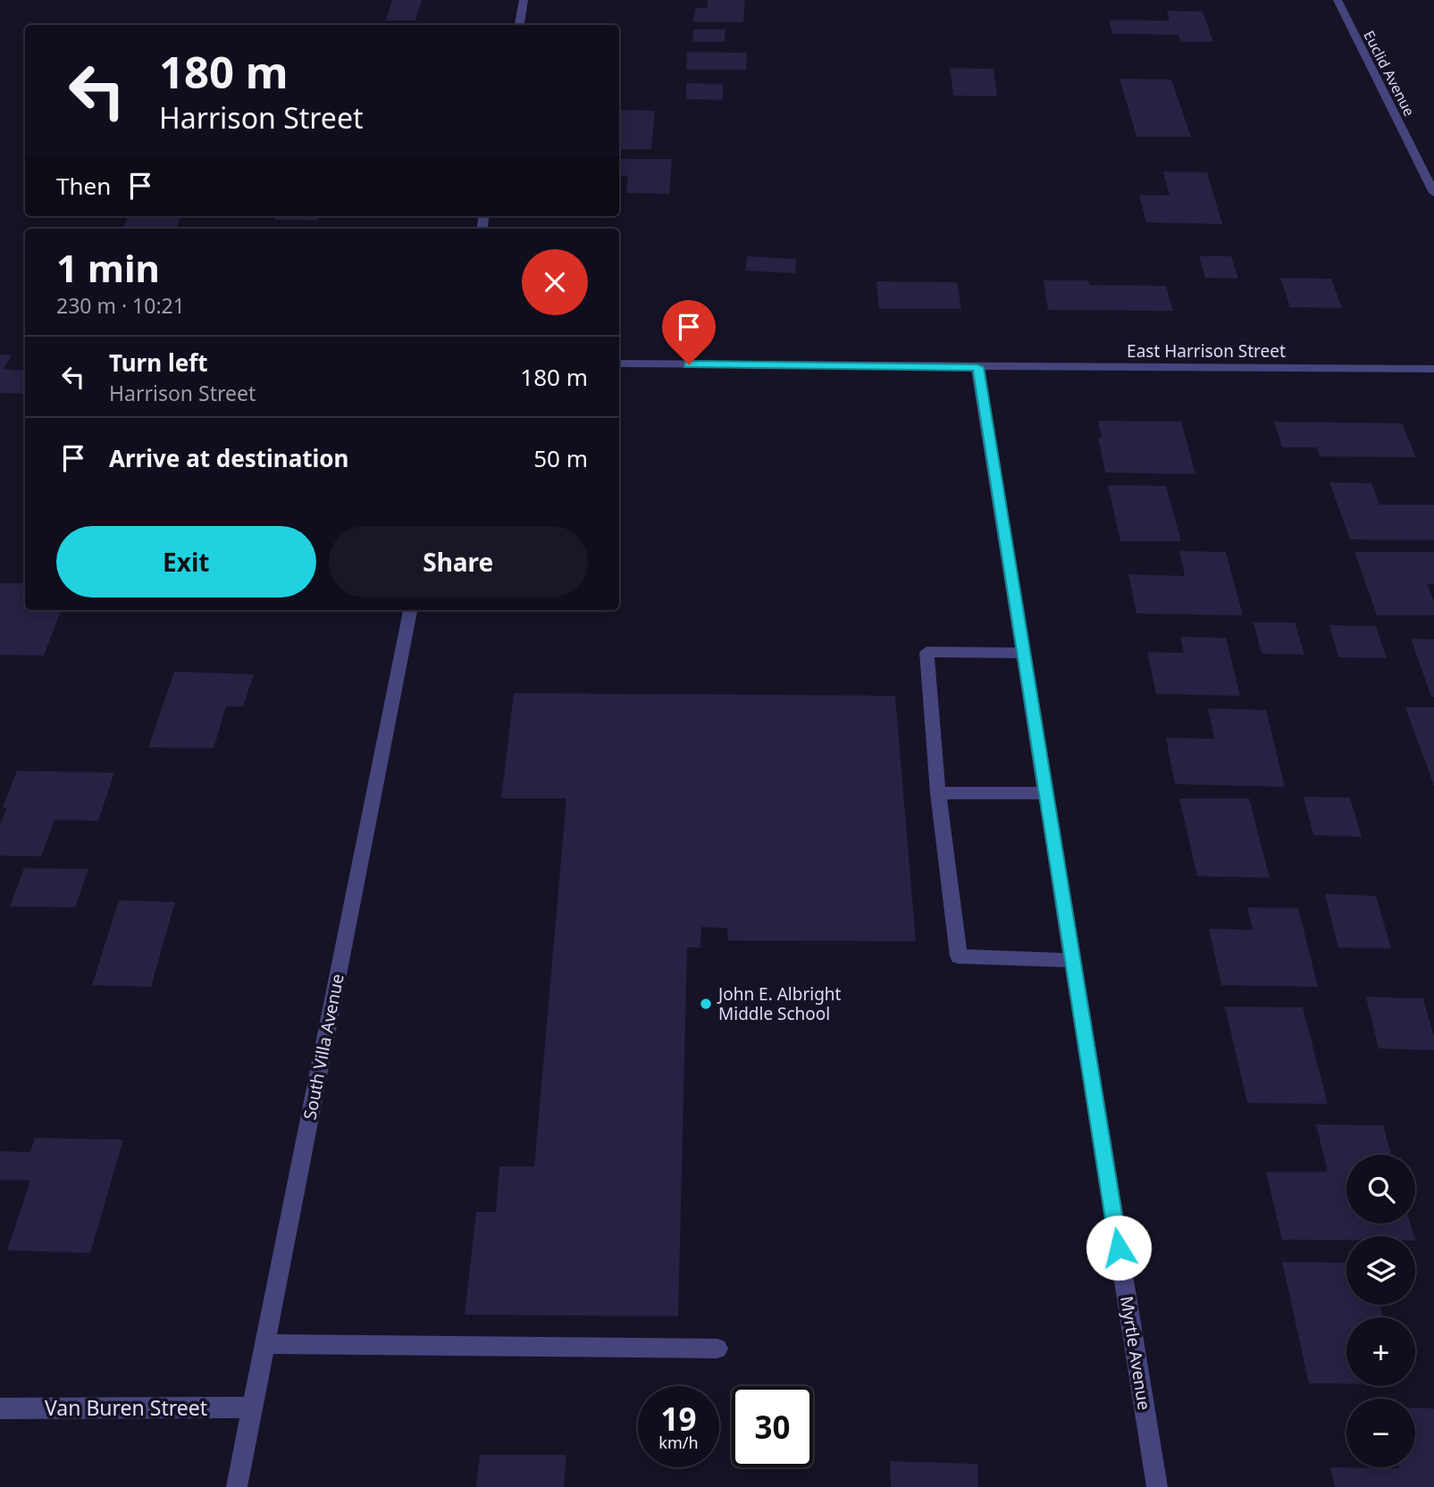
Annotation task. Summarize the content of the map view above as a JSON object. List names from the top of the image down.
{
  "streets": {
    "street": [
      "Euclid Avenue",
      "East Harrison Street",
      "South Villa Avenue",
      "Myrtle Avenue",
      "Van Buren Street"
    ]
  },
  "crossings": [
    ["East Harrison Street", "Myrtle Avenue"],
    ["South Villa Avenue", "Van Buren Street"]
  ],
  "places": ["John E. Albright Middle School"],
  "page": {
    "turn": ["180 m", "Harrison Street"],
    "then": "Then",
    "heading": ["1 min", "230 m · 10:21"],
    "list": [
      {
        "name": "Turn left",
        "note": "Harrison Street",
        "value": "180 m"
      },
      {
        "name": "Arrive at destination",
        "value": "50 m"
      }
    ],
    "buttons": ["Exit", "Share"],
    "map_buttons": ["+", "−"],
    "speed": "19 km/h",
    "limit": "30"
  }
}
